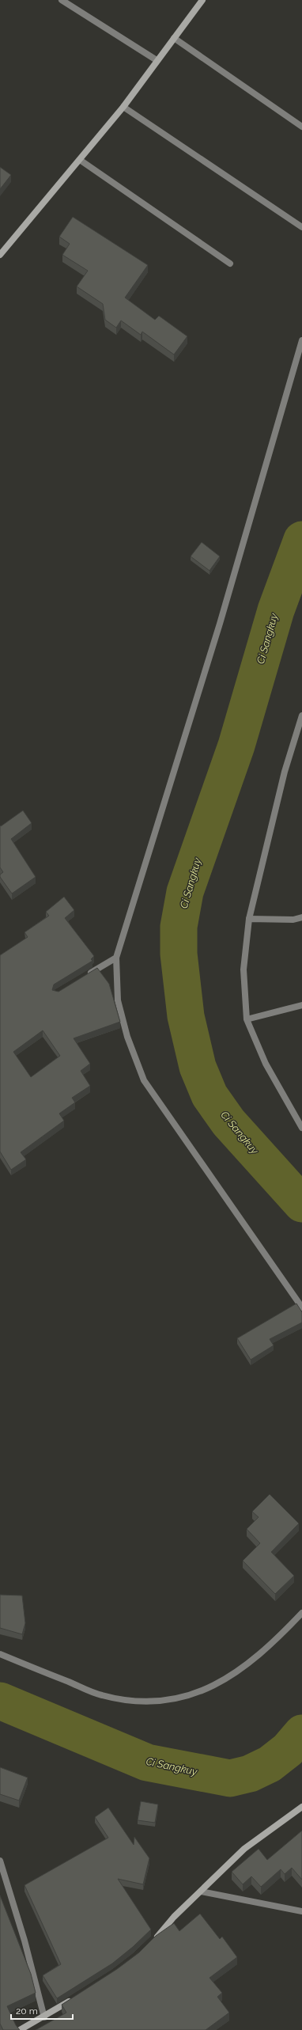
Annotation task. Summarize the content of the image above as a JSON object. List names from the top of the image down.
{
  "water": ["Ci Sangkuy"],
  "scale_bar": "20 m"
}
